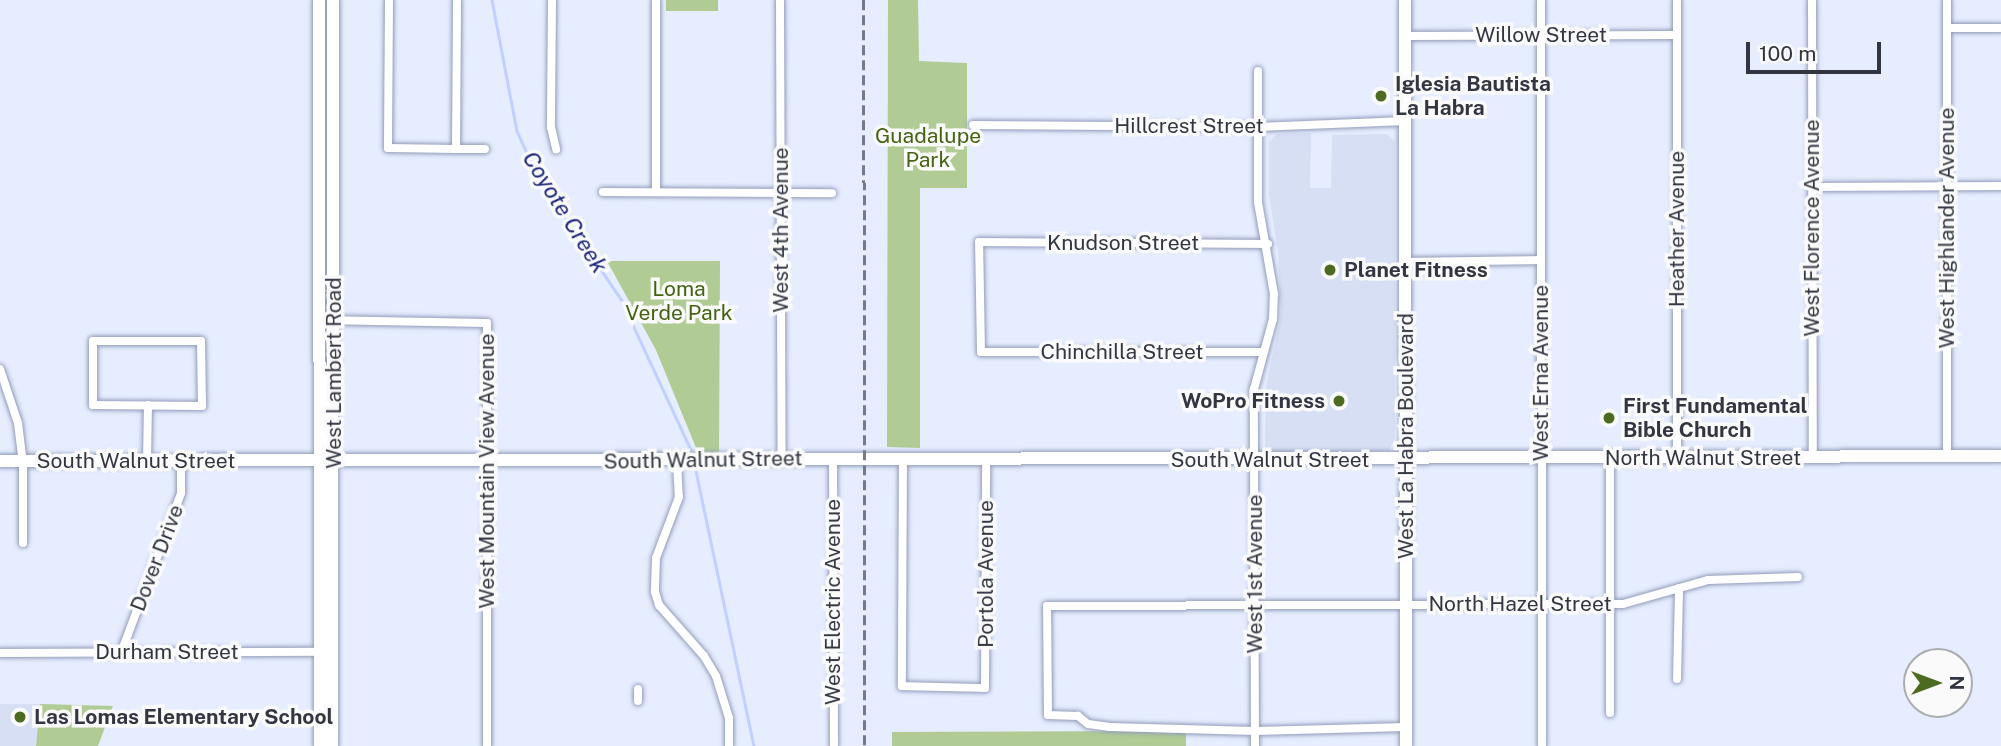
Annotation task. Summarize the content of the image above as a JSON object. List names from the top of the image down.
{
  "streets": {
    "main road": [
      "West Lambert Road",
      "West La Habra Boulevard",
      "North Walnut Street",
      "South Walnut Street"
    ],
    "street": [
      "Willow Street",
      "Hillcrest Street",
      "West Florence Avenue",
      "West Highlander Avenue",
      "Heather Avenue",
      "West 4th Avenue",
      "Knudson Street",
      "Chinchilla Street",
      "West Erna Avenue",
      "West Mountain View Avenue",
      "Dover Drive",
      "Portola Avenue",
      "West 1st Avenue",
      "West Electric Avenue",
      "North Hazel Street",
      "Durham Street"
    ]
  },
  "crossings": [
    ["Willow Street", "Heather Avenue"],
    ["Willow Street", "West Erna Avenue"],
    ["Willow Street", "West La Habra Boulevard"],
    ["Hillcrest Street", "West La Habra Boulevard"],
    ["Hillcrest Street", "West 1st Avenue"],
    ["West Florence Avenue", "North Walnut Street"],
    ["West Highlander Avenue", "North Walnut Street"],
    ["Heather Avenue", "North Walnut Street"],
    ["West 4th Avenue", "South Walnut Street"],
    ["Knudson Street", "Chinchilla Street"],
    ["Knudson Street", "West 1st Avenue"],
    ["Chinchilla Street", "West 1st Avenue"],
    ["West Lambert Road", "South Walnut Street"],
    ["West Lambert Road", "West Mountain View Avenue"],
    ["West Lambert Road", "Durham Street"],
    ["West Erna Avenue", "North Walnut Street"],
    ["West Erna Avenue", "North Hazel Street"],
    ["West La Habra Boulevard", "North Walnut Street"],
    ["West La Habra Boulevard", "South Walnut Street"],
    ["West La Habra Boulevard", "North Hazel Street"],
    ["North Walnut Street", "South Walnut Street"],
    ["South Walnut Street", "West Mountain View Avenue"],
    ["South Walnut Street", "Dover Drive"],
    ["South Walnut Street", "Portola Avenue"],
    ["South Walnut Street", "West 1st Avenue"],
    ["South Walnut Street", "West Electric Avenue"],
    ["Dover Drive", "Durham Street"],
    ["West 1st Avenue", "North Hazel Street"]
  ],
  "water": ["Coyote Creek"],
  "parks": ["Guadalupe Park", "Loma Verde Park"],
  "places": [
    "Iglesia Bautista La Habra",
    "Planet Fitness",
    "WoPro Fitness",
    "First Fundamental Bible Church",
    "Las Lomas Elementary School"
  ],
  "scale_bar": "100 m",
  "north": "right"
}
